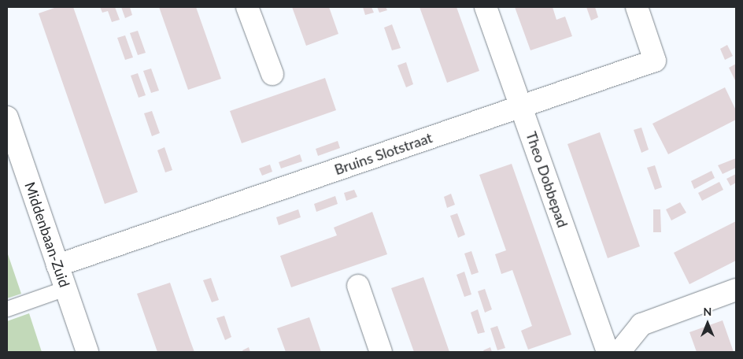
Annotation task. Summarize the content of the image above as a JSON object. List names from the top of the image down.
{
  "streets": {
    "street": ["Bruins Slotstraat", "Theo Dobbepad", "Middenbaan-Zuid"]
  },
  "crossings": [
    ["Bruins Slotstraat", "Theo Dobbepad"],
    ["Bruins Slotstraat", "Middenbaan-Zuid"]
  ],
  "north": "top"
}
